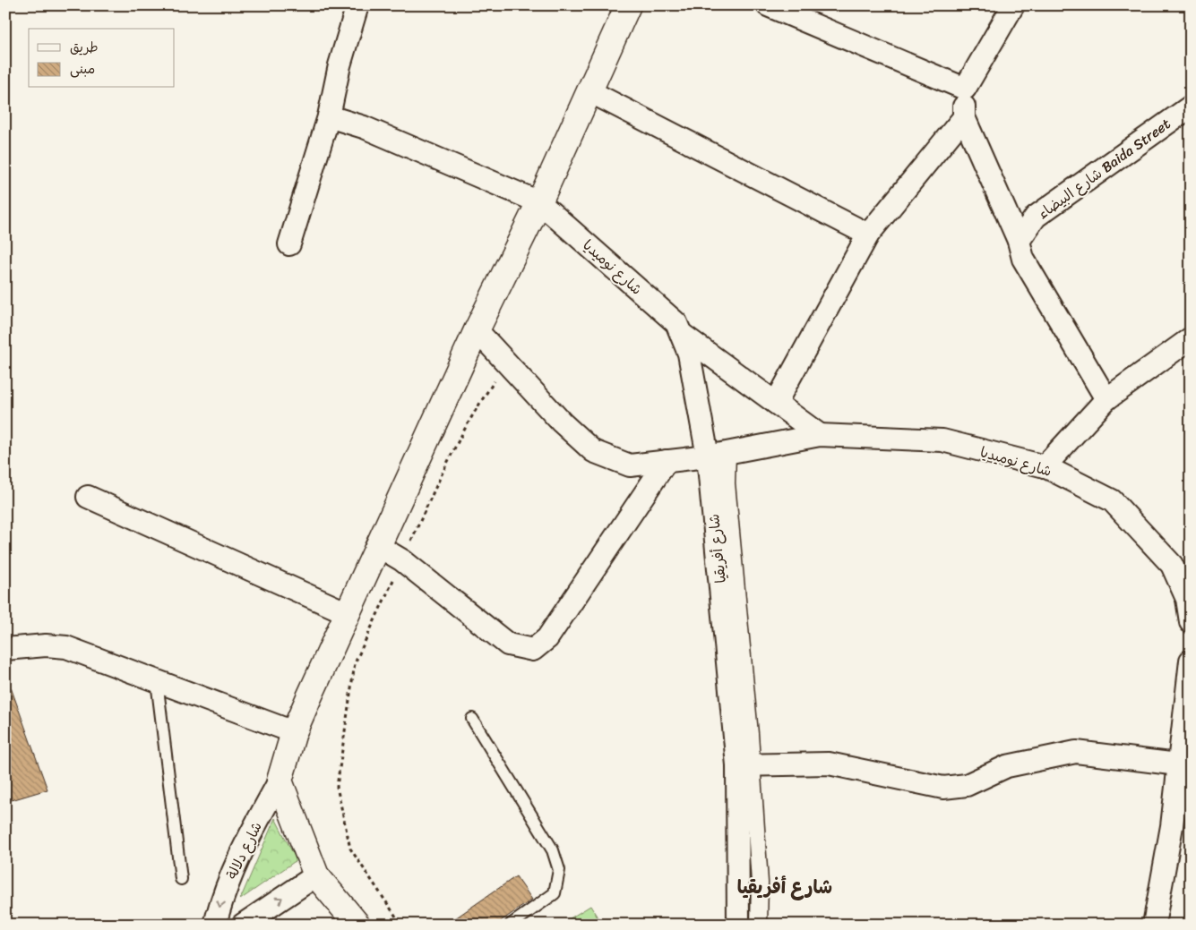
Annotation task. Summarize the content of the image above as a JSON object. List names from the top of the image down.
{
  "streets": {
    "street": [
      "شارع البيضاء Baida Street",
      "شارع نوميديا",
      "شارع أفريقيا",
      "شارع دلالة"
    ]
  },
  "crossings": [
    ["شارع نوميديا", "شارع أفريقيا"]
  ],
  "one_way": ["شارع دلالة"],
  "districts": ["شارع أفريقيا"],
  "legend": ["طريق", "مبنى"]
}
